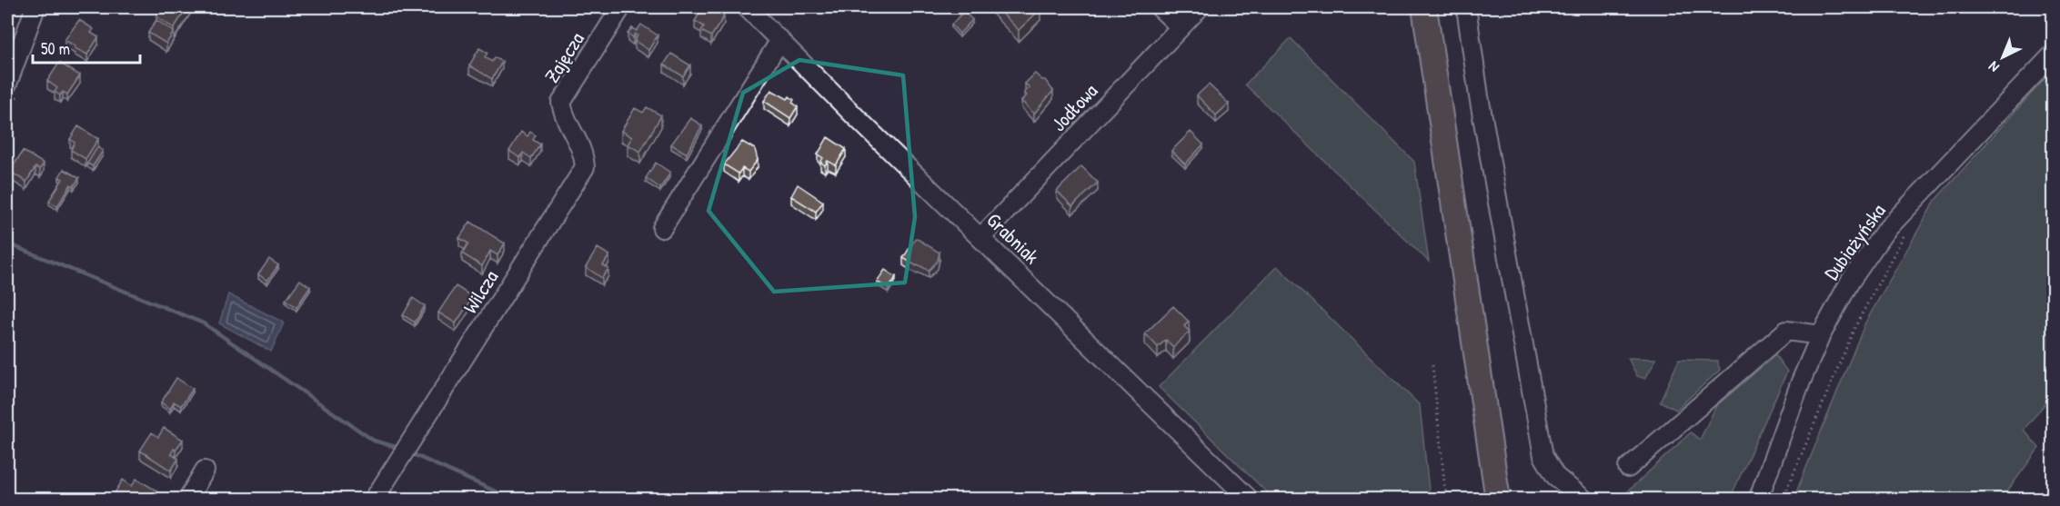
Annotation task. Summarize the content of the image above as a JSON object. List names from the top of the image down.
{
  "streets": {
    "street": [
      "Zajęcza",
      "Jodłowa",
      "Grabniak",
      "Dubiażyńska",
      "Wilcza"
    ]
  },
  "crossings": [
    ["Zajęcza", "Wilcza"],
    ["Jodłowa", "Grabniak"]
  ],
  "scale_bar": "50 m",
  "north": "bottom left"
}
